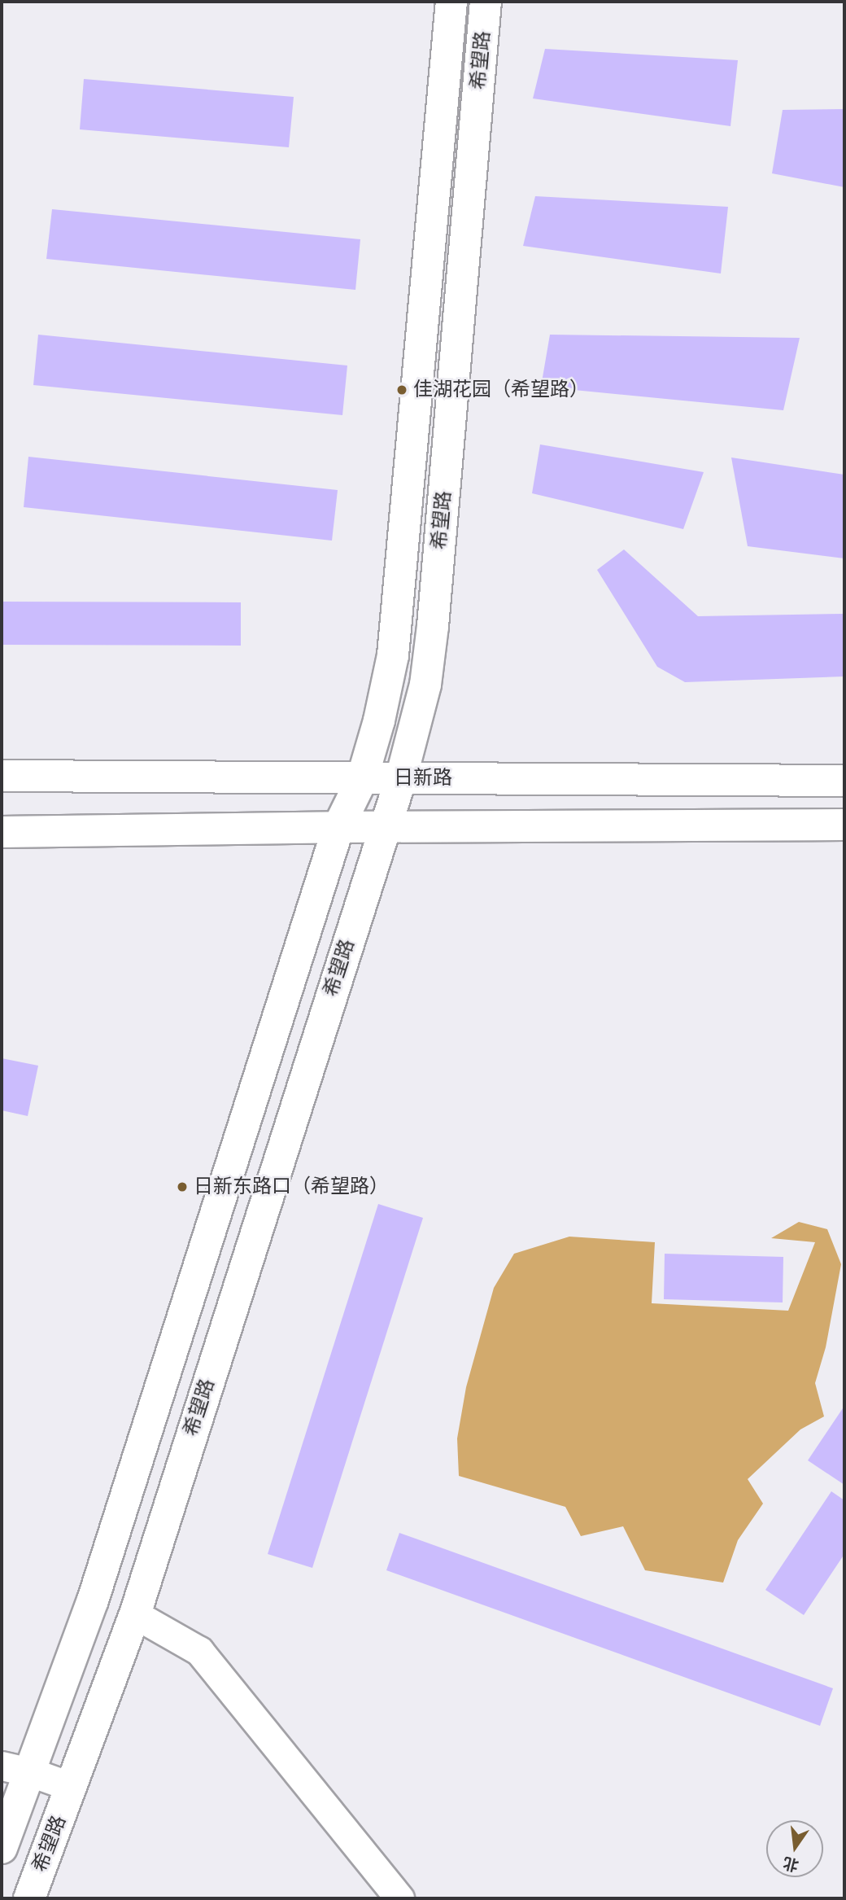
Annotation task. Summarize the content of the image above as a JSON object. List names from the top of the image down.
{
  "streets": {
    "street": ["希望路", "日新路"]
  },
  "crossings": [
    ["希望路", "日新路"]
  ],
  "places": ["佳湖花园（希望路）", "日新东路口（希望路）"],
  "north": "bottom"
}
